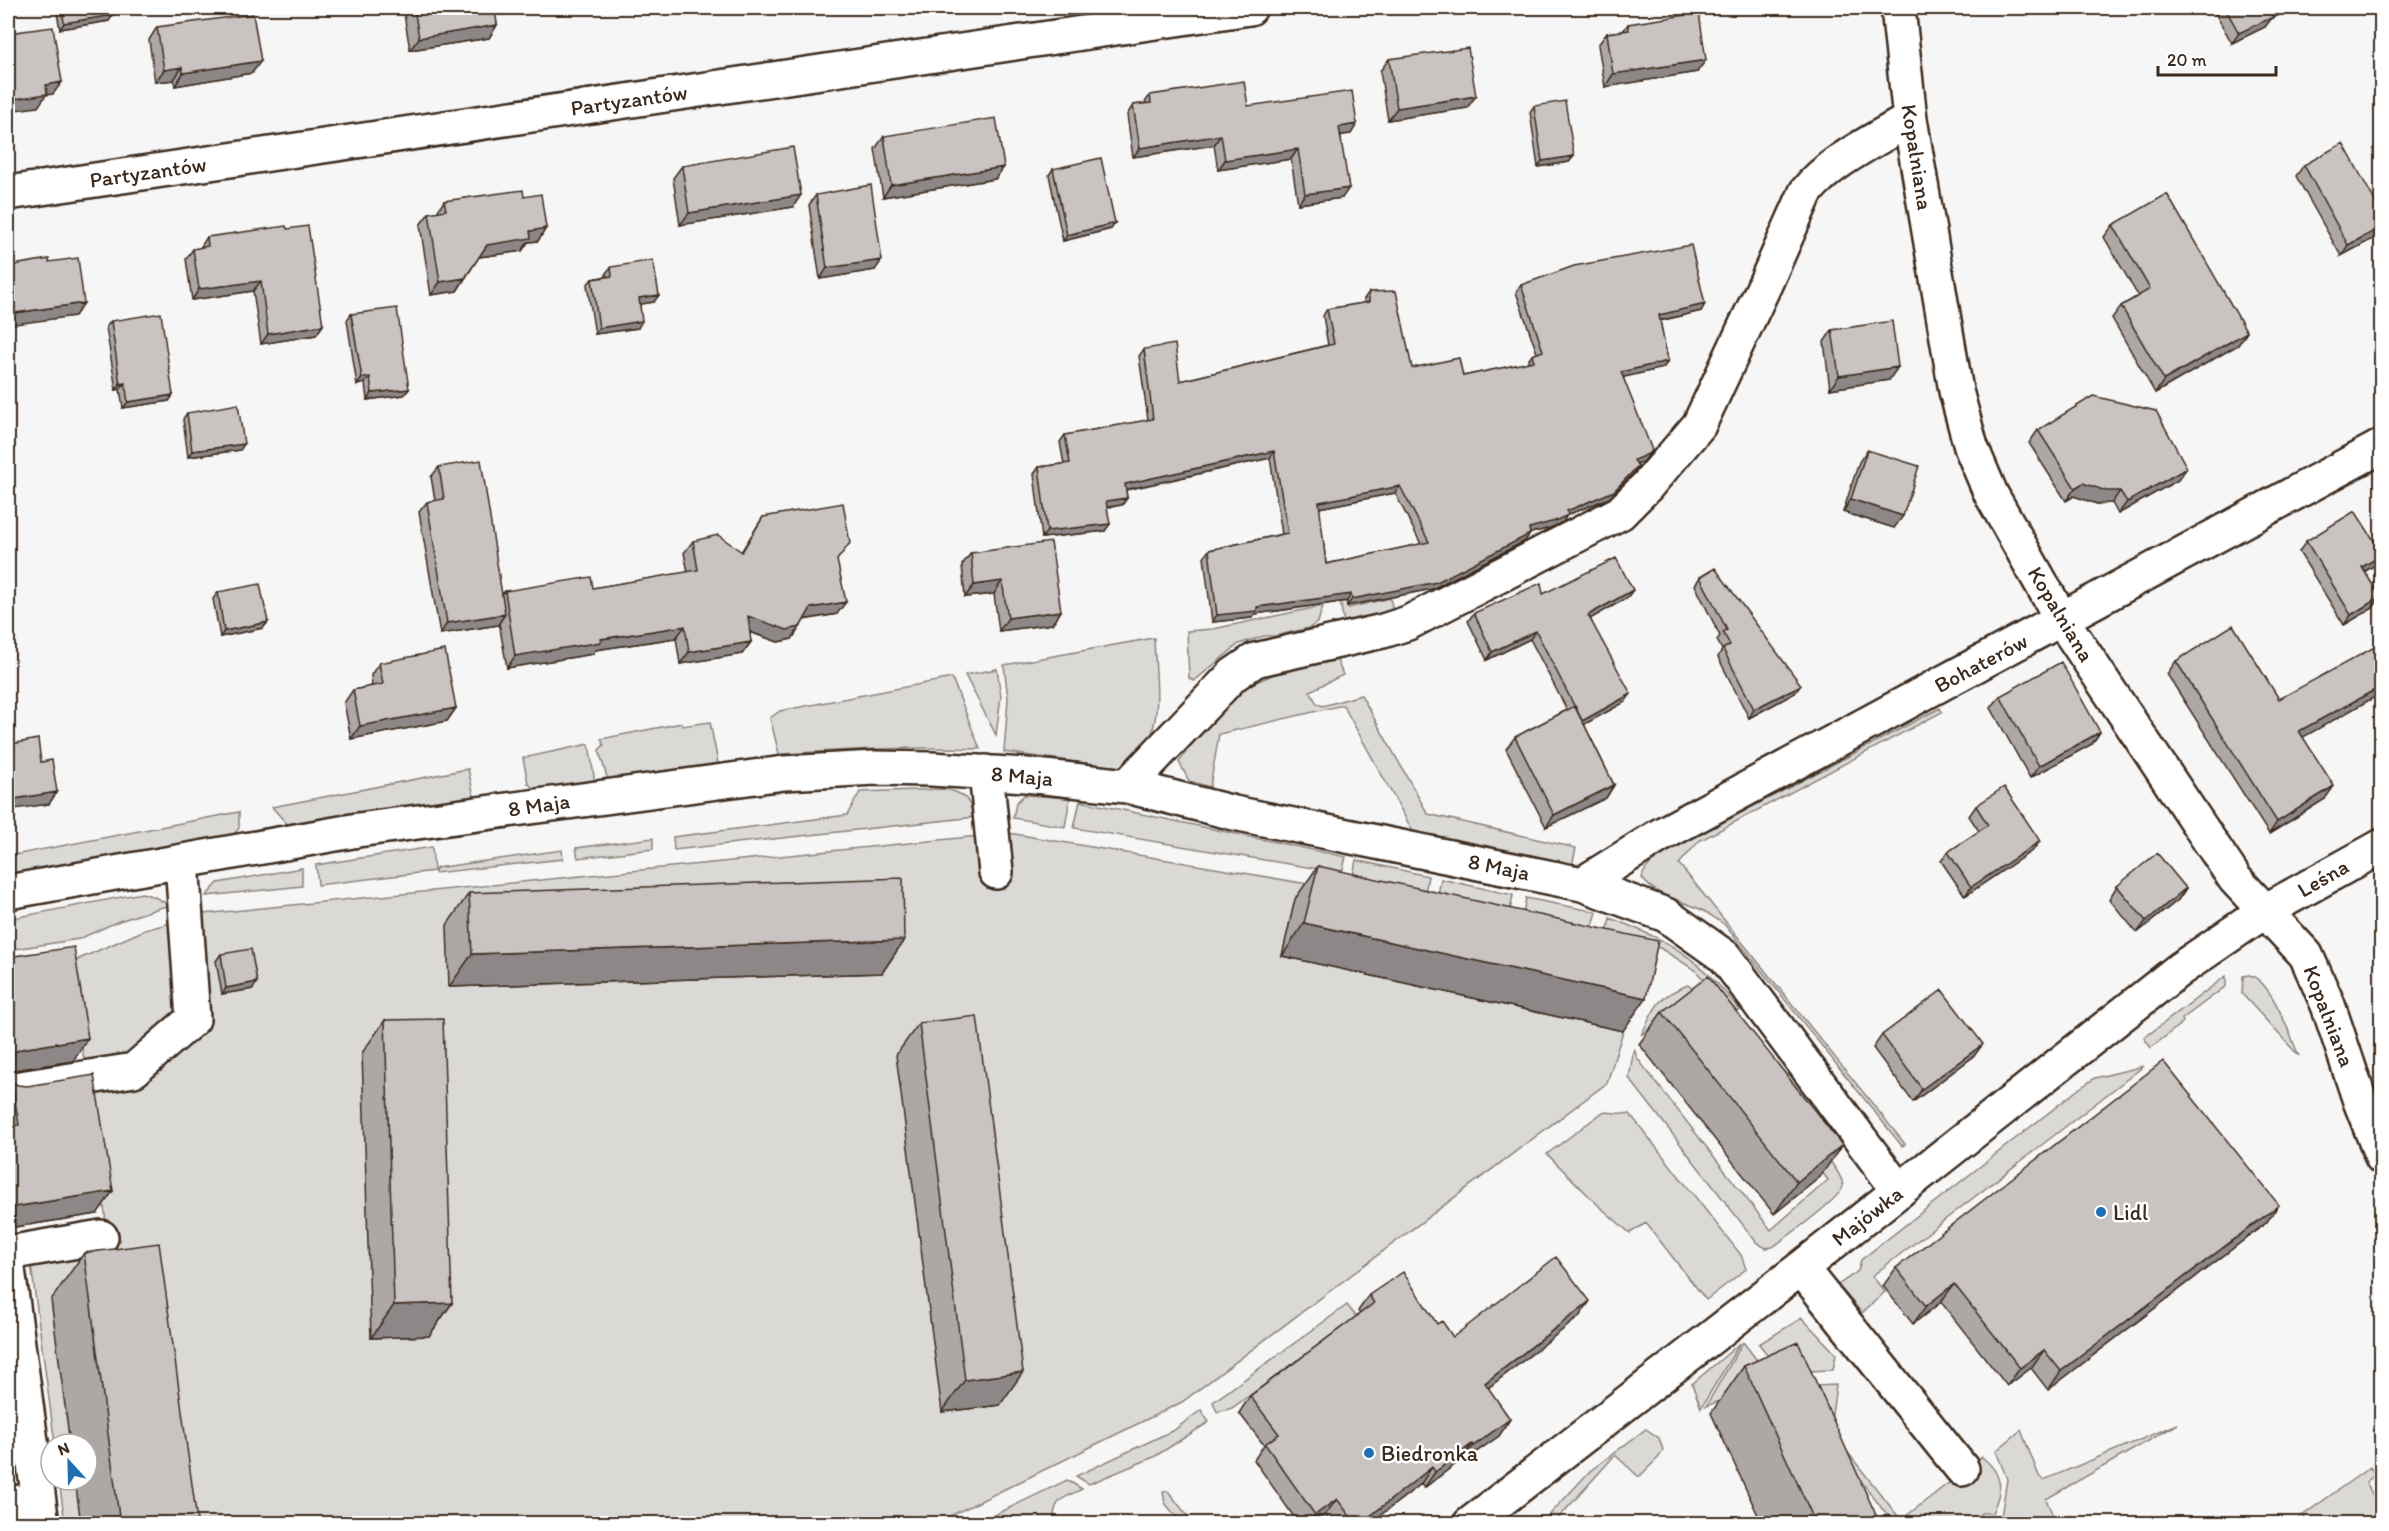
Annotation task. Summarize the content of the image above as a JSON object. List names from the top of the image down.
{
  "streets": {
    "street": [
      "Partyzantów",
      "Kopalniana",
      "Bohaterów",
      "8 Maja",
      "Leśna",
      "Majówka"
    ]
  },
  "crossings": [
    ["Kopalniana", "Bohaterów"],
    ["Kopalniana", "Leśna"],
    ["Kopalniana", "Majówka"],
    ["Bohaterów", "8 Maja"],
    ["8 Maja", "Majówka"],
    ["Leśna", "Majówka"]
  ],
  "places": ["Lidl", "Biedronka"],
  "scale_bar": "20 m",
  "north": "top"
}
